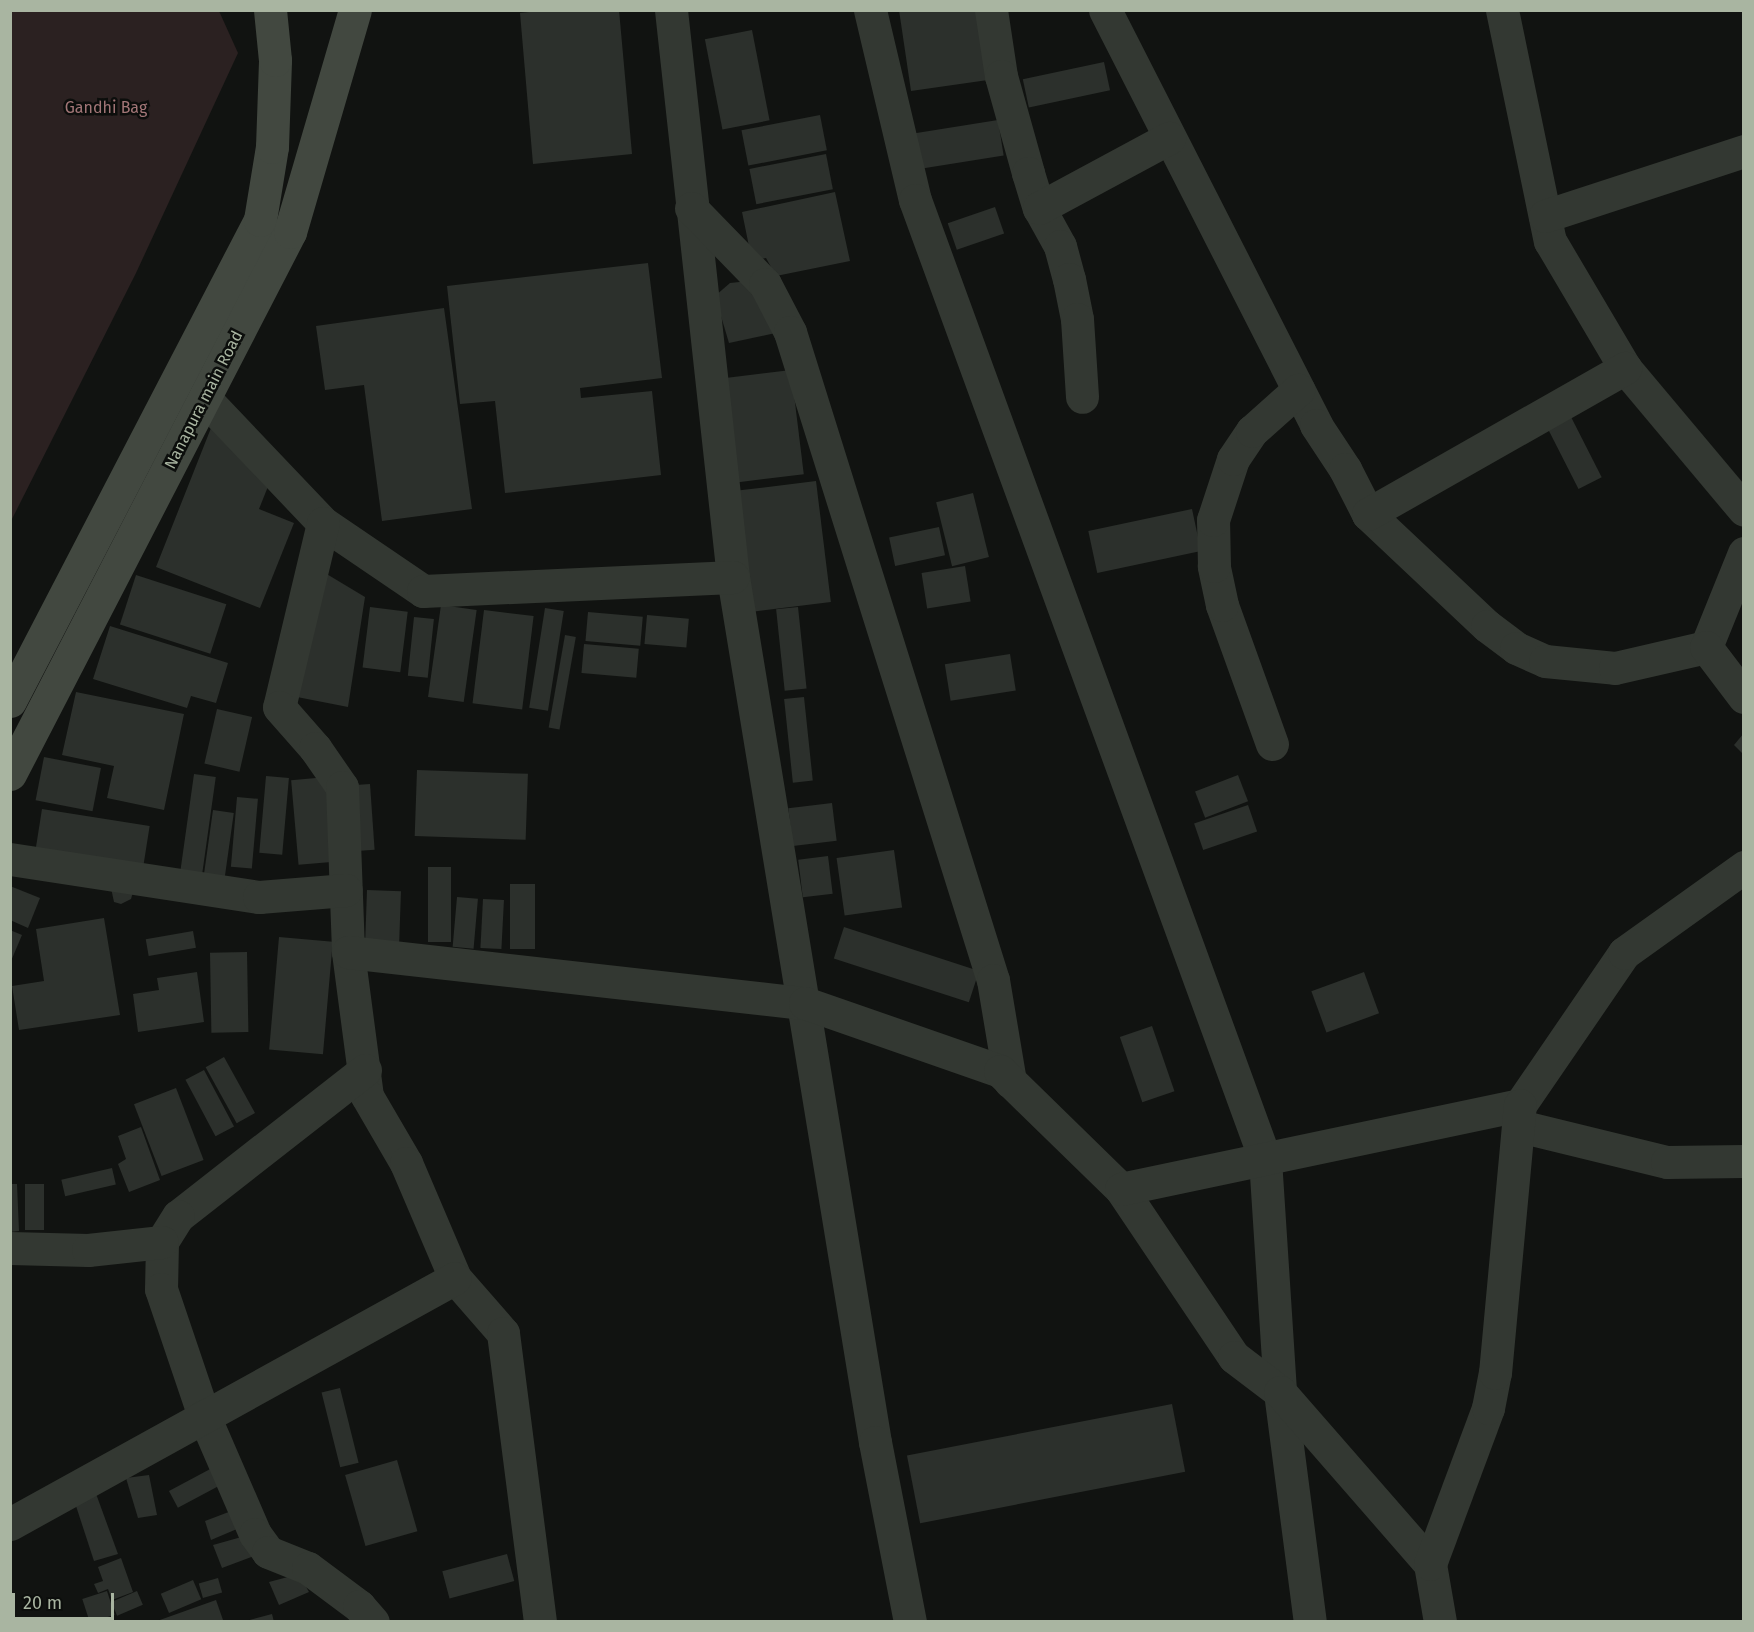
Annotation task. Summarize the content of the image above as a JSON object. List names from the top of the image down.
{
  "streets": {
    "main road": ["Nanapura main Road"]
  },
  "parks": ["Gandhi Bag"],
  "scale_bar": "20 m"
}
